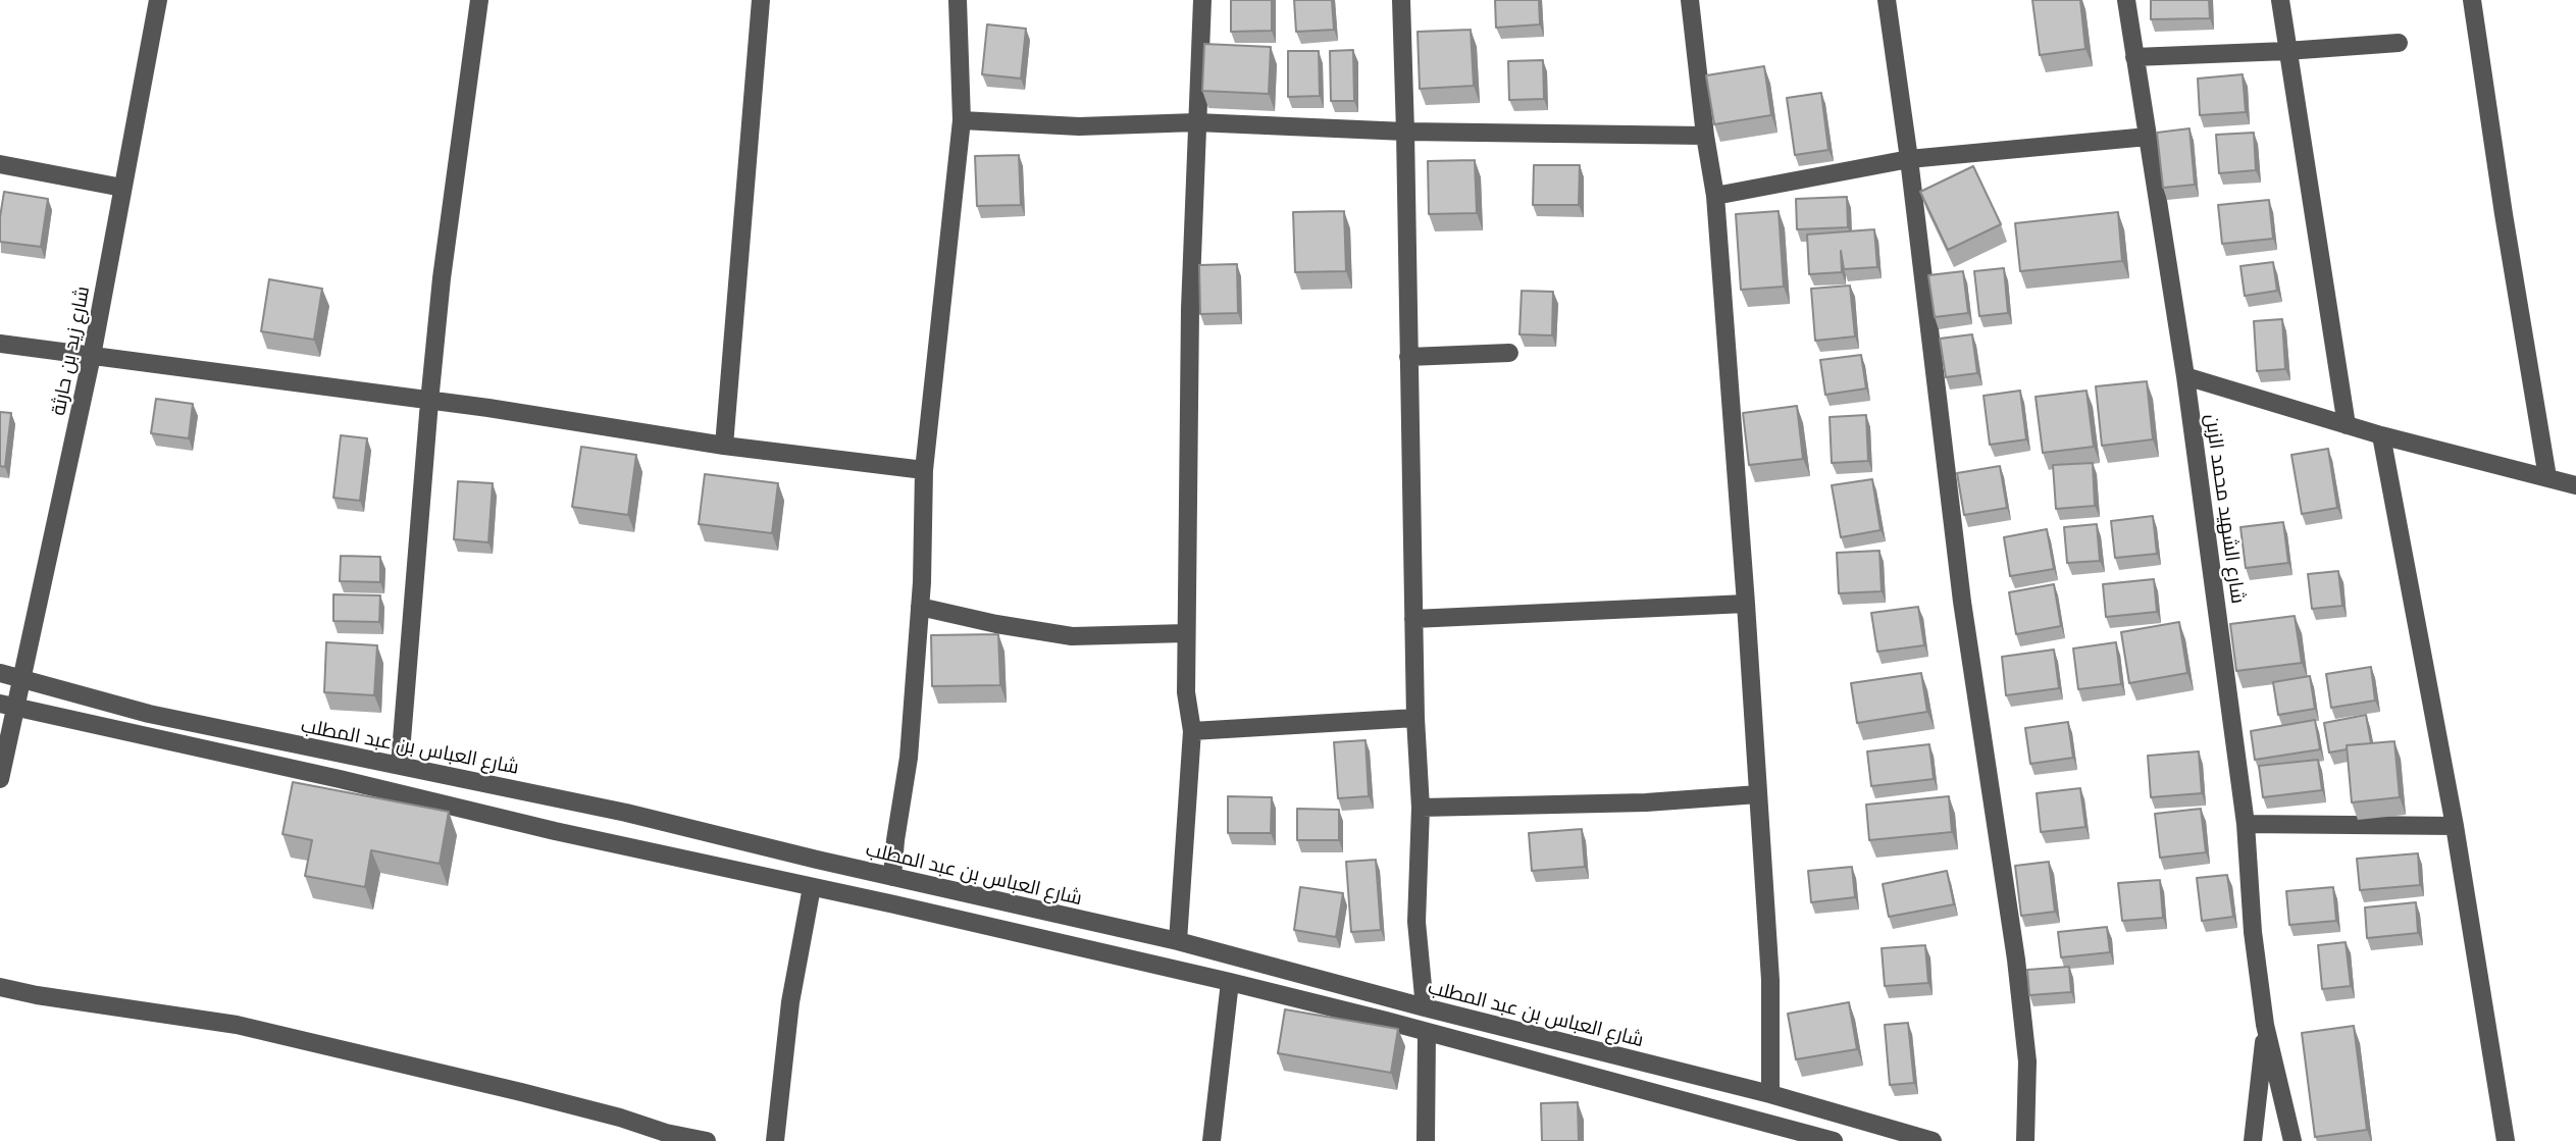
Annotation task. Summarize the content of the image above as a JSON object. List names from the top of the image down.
{
  "streets": {
    "street": ["شارع زيد بن حارثة", "شارع الشهيد محمد الزبن", "شارع العباس بن عبد المطلب"]
  },
  "crossings": [
    ["شارع زيد بن حارثة", "شارع العباس بن عبد المطلب"]
  ]
}
